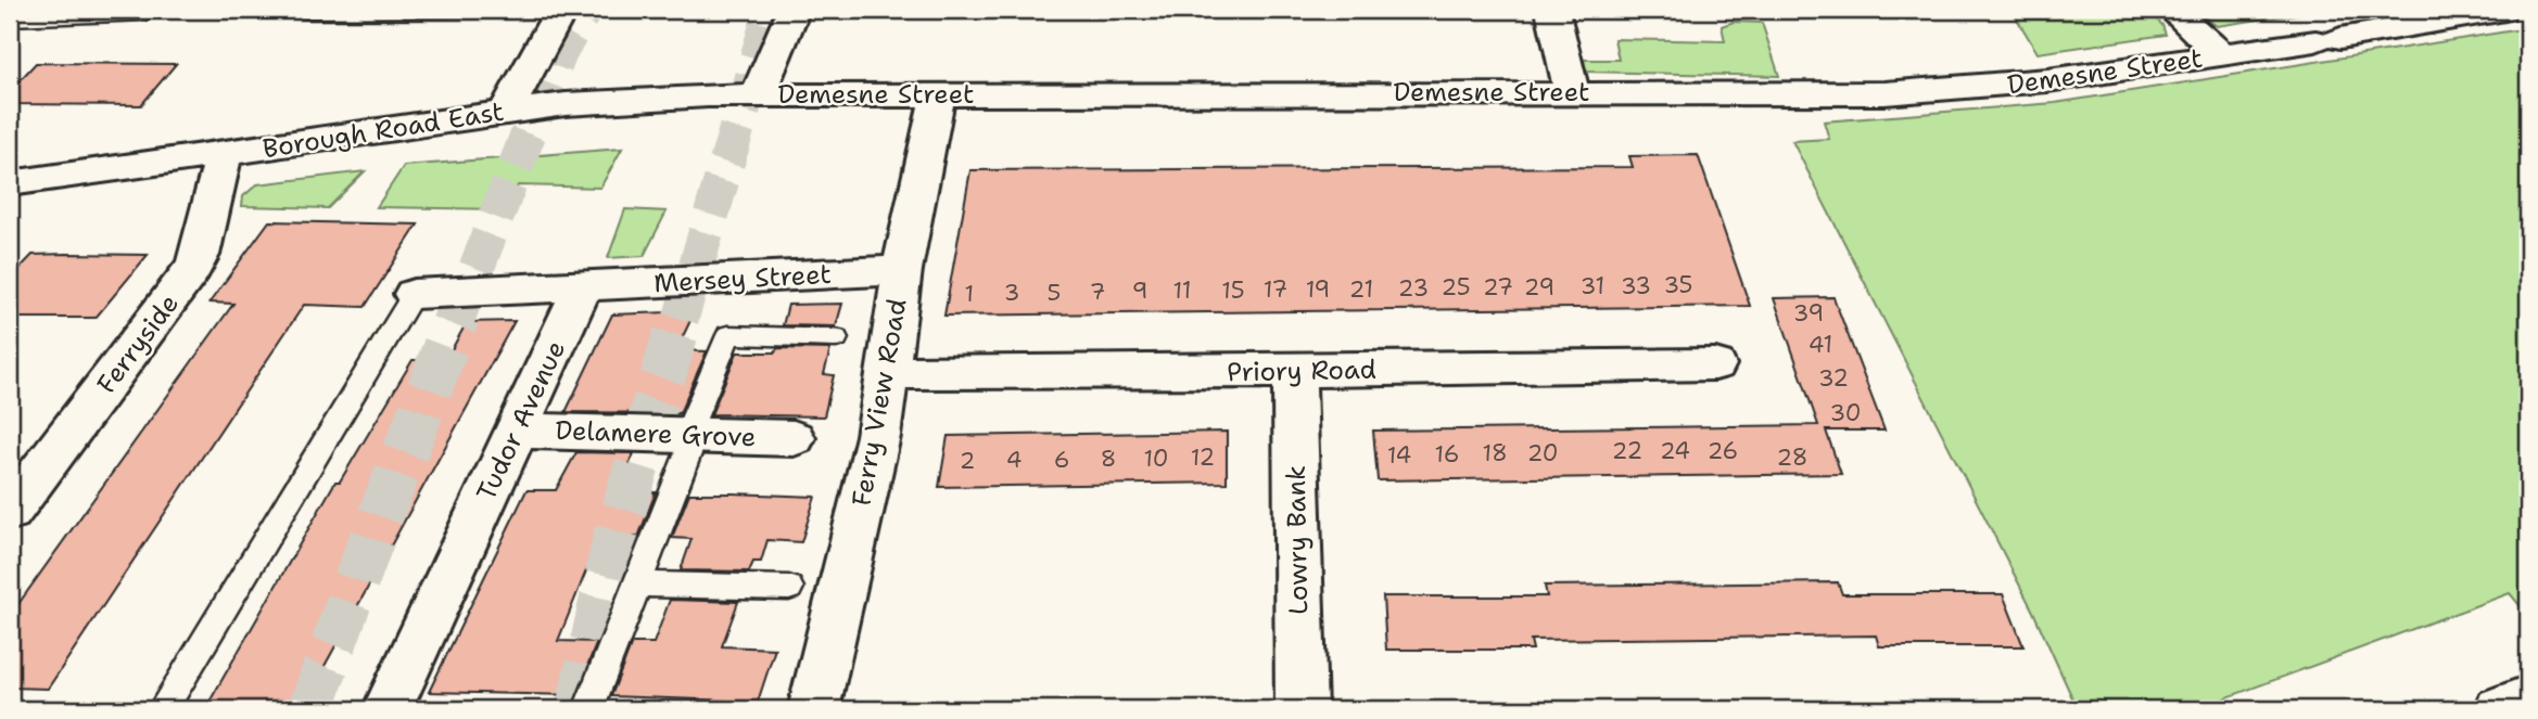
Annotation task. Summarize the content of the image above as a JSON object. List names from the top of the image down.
{
  "streets": {
    "street": [
      "Demesne Street",
      "Borough Road East",
      "Mersey Street",
      "Ferryside",
      "Priory Road",
      "Ferry View Road",
      "Tudor Avenue",
      "Delamere Grove",
      "Lowry Bank"
    ]
  },
  "crossings": [
    ["Demesne Street", "Borough Road East"],
    ["Demesne Street", "Ferry View Road"],
    ["Borough Road East", "Ferryside"],
    ["Mersey Street", "Ferry View Road"],
    ["Mersey Street", "Tudor Avenue"],
    ["Priory Road", "Ferry View Road"],
    ["Priory Road", "Lowry Bank"],
    ["Tudor Avenue", "Delamere Grove"]
  ],
  "house_numbers": [
    "35",
    "31",
    "33",
    "25",
    "27",
    "29",
    "23",
    "17",
    "19",
    "21",
    "9",
    "11",
    "15",
    "7",
    "3",
    "5",
    "1",
    "39",
    "41",
    "32",
    "30",
    "22",
    "24",
    "26",
    "18",
    "20",
    "16",
    "14",
    "12",
    "28",
    "8",
    "10",
    "4",
    "6",
    "2"
  ]
}
